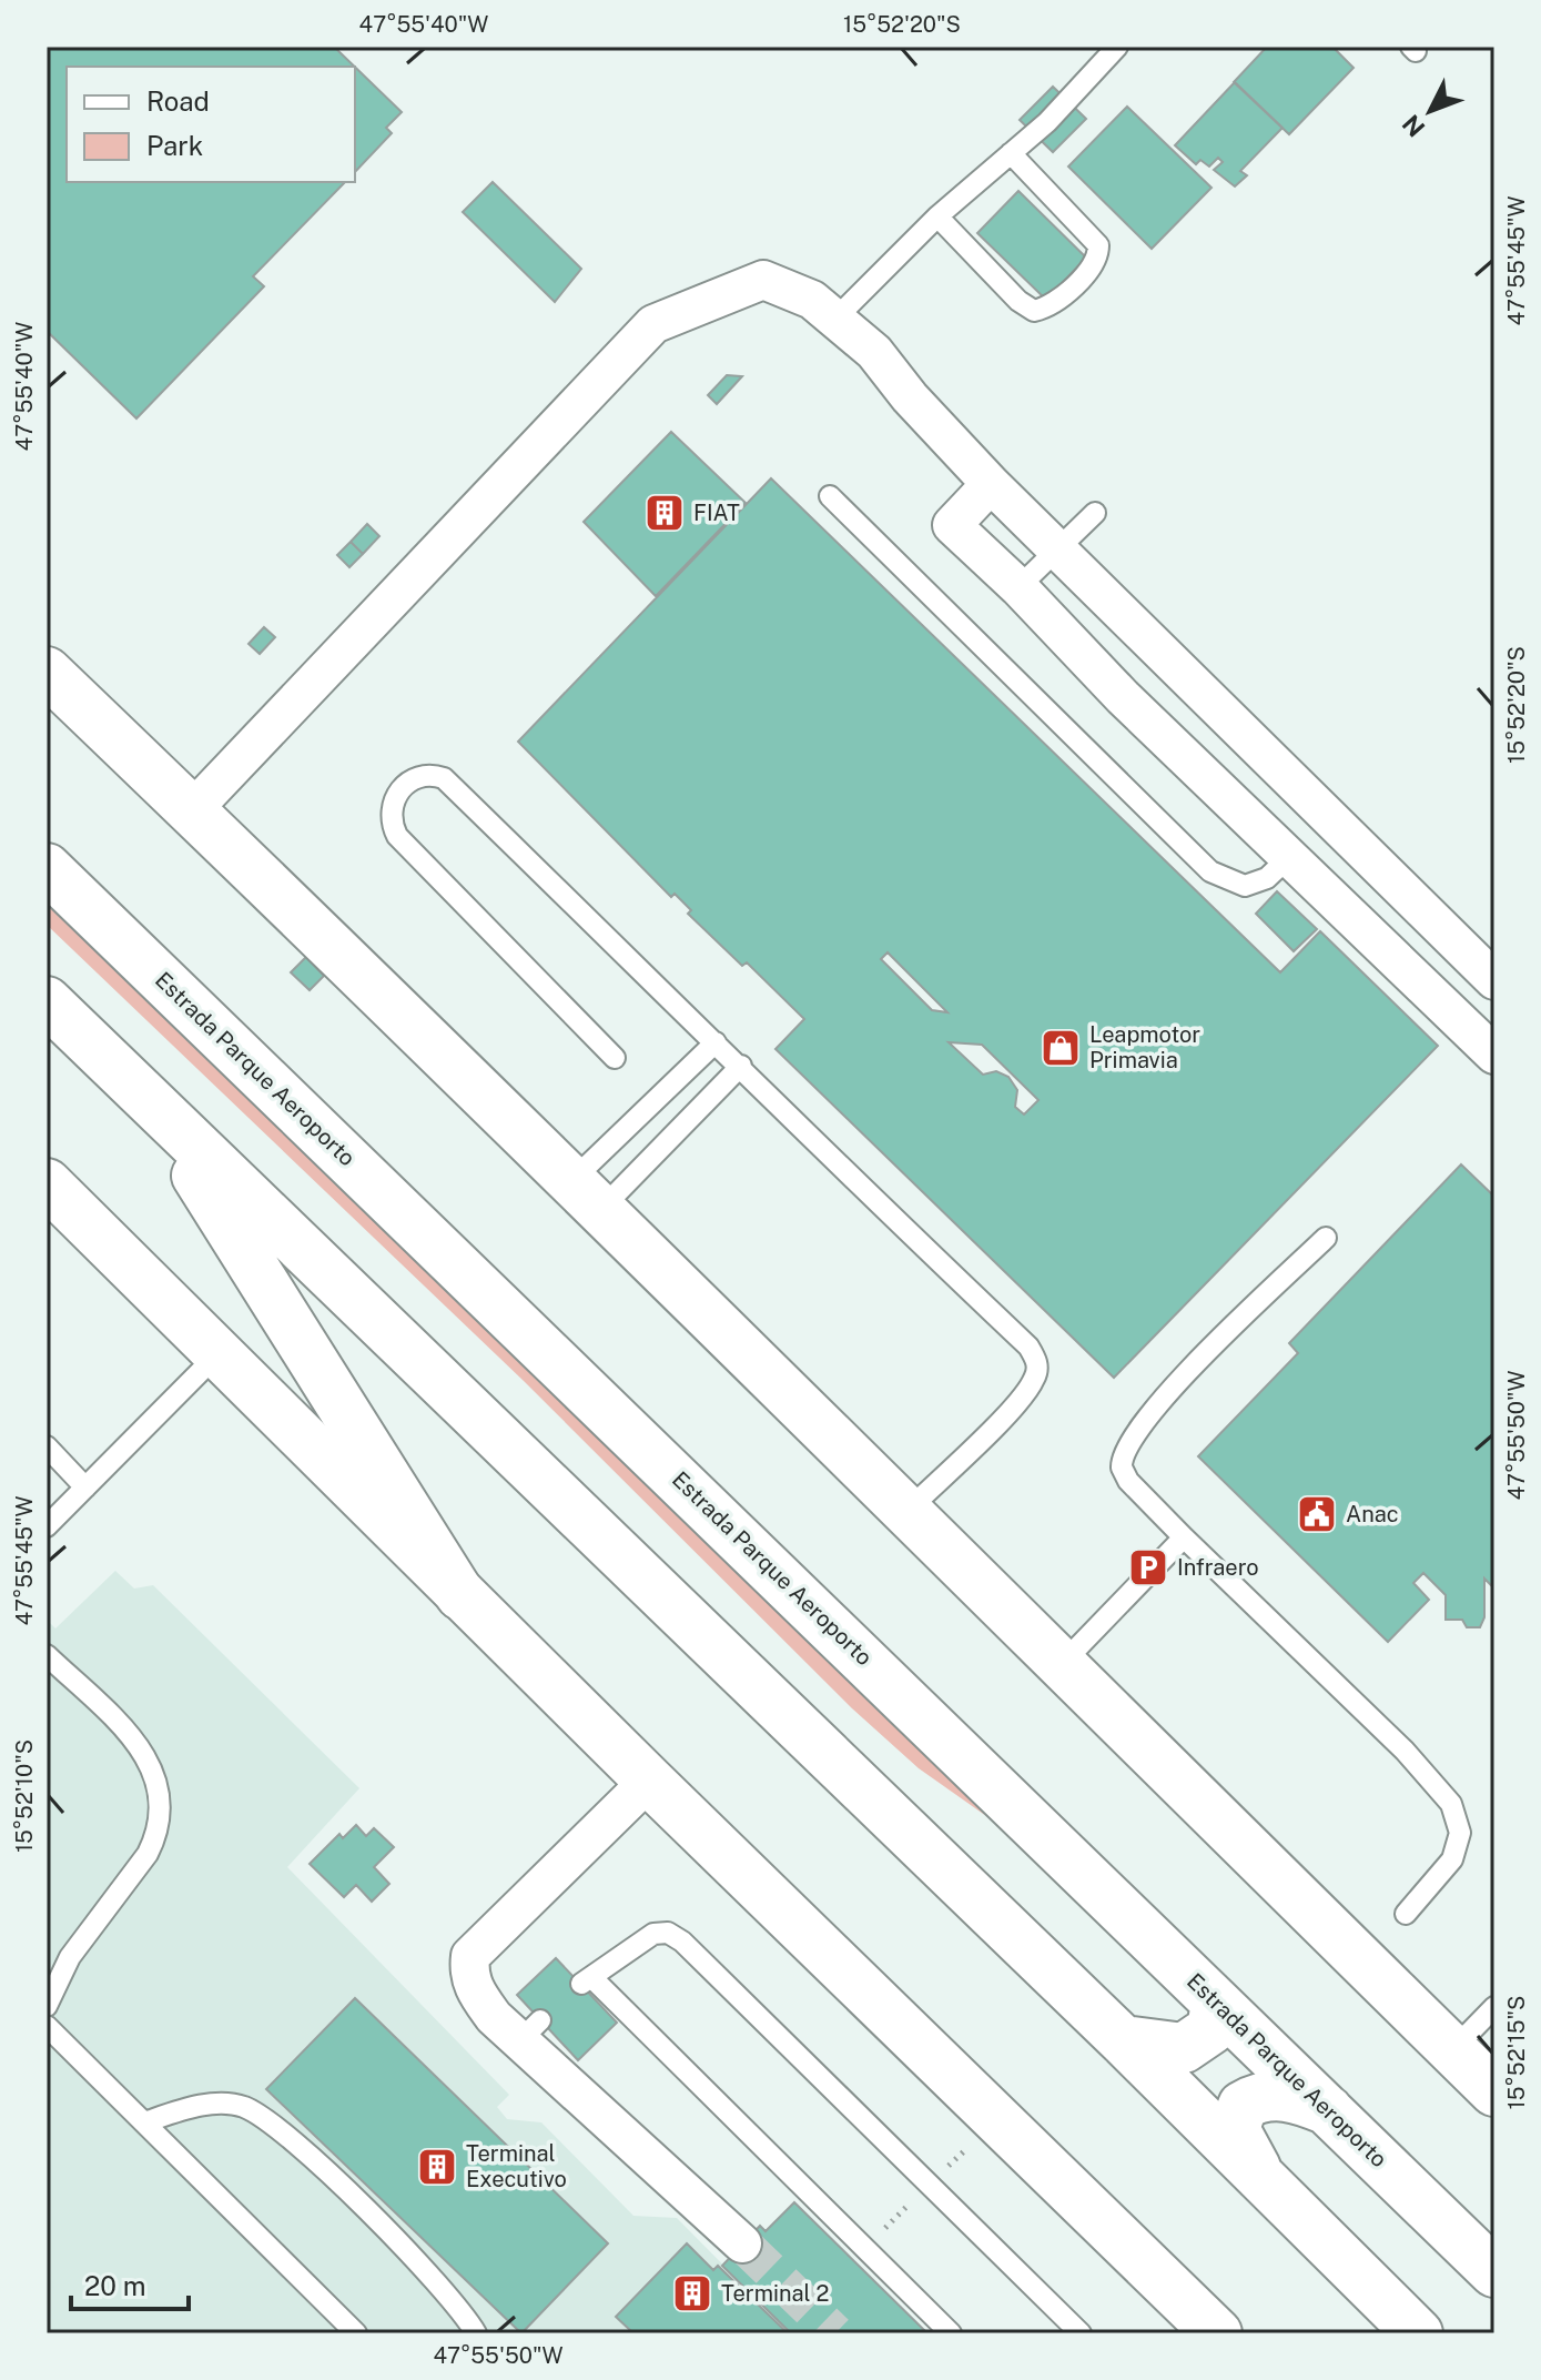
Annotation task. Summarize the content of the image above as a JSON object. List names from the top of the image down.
{
  "streets": {
    "main road": ["Estrada Parque Aeroporto"]
  },
  "places": {
    "building": ["FIAT", "Terminal Executivo", "Terminal 2"],
    "shop": ["Leapmotor Primavia"],
    "public building": ["Anac"],
    "parking": ["Infraero"]
  },
  "legend": ["Road", "Park"],
  "scale_bar": "20 m",
  "north": "bottom left",
  "coordinates": [
    "47°55'40\"W",
    "15°52'20\"S",
    "47°55'45\"W",
    "47°55'50\"W",
    "15°52'10\"S",
    "15°52'15\"S"
  ]
}
